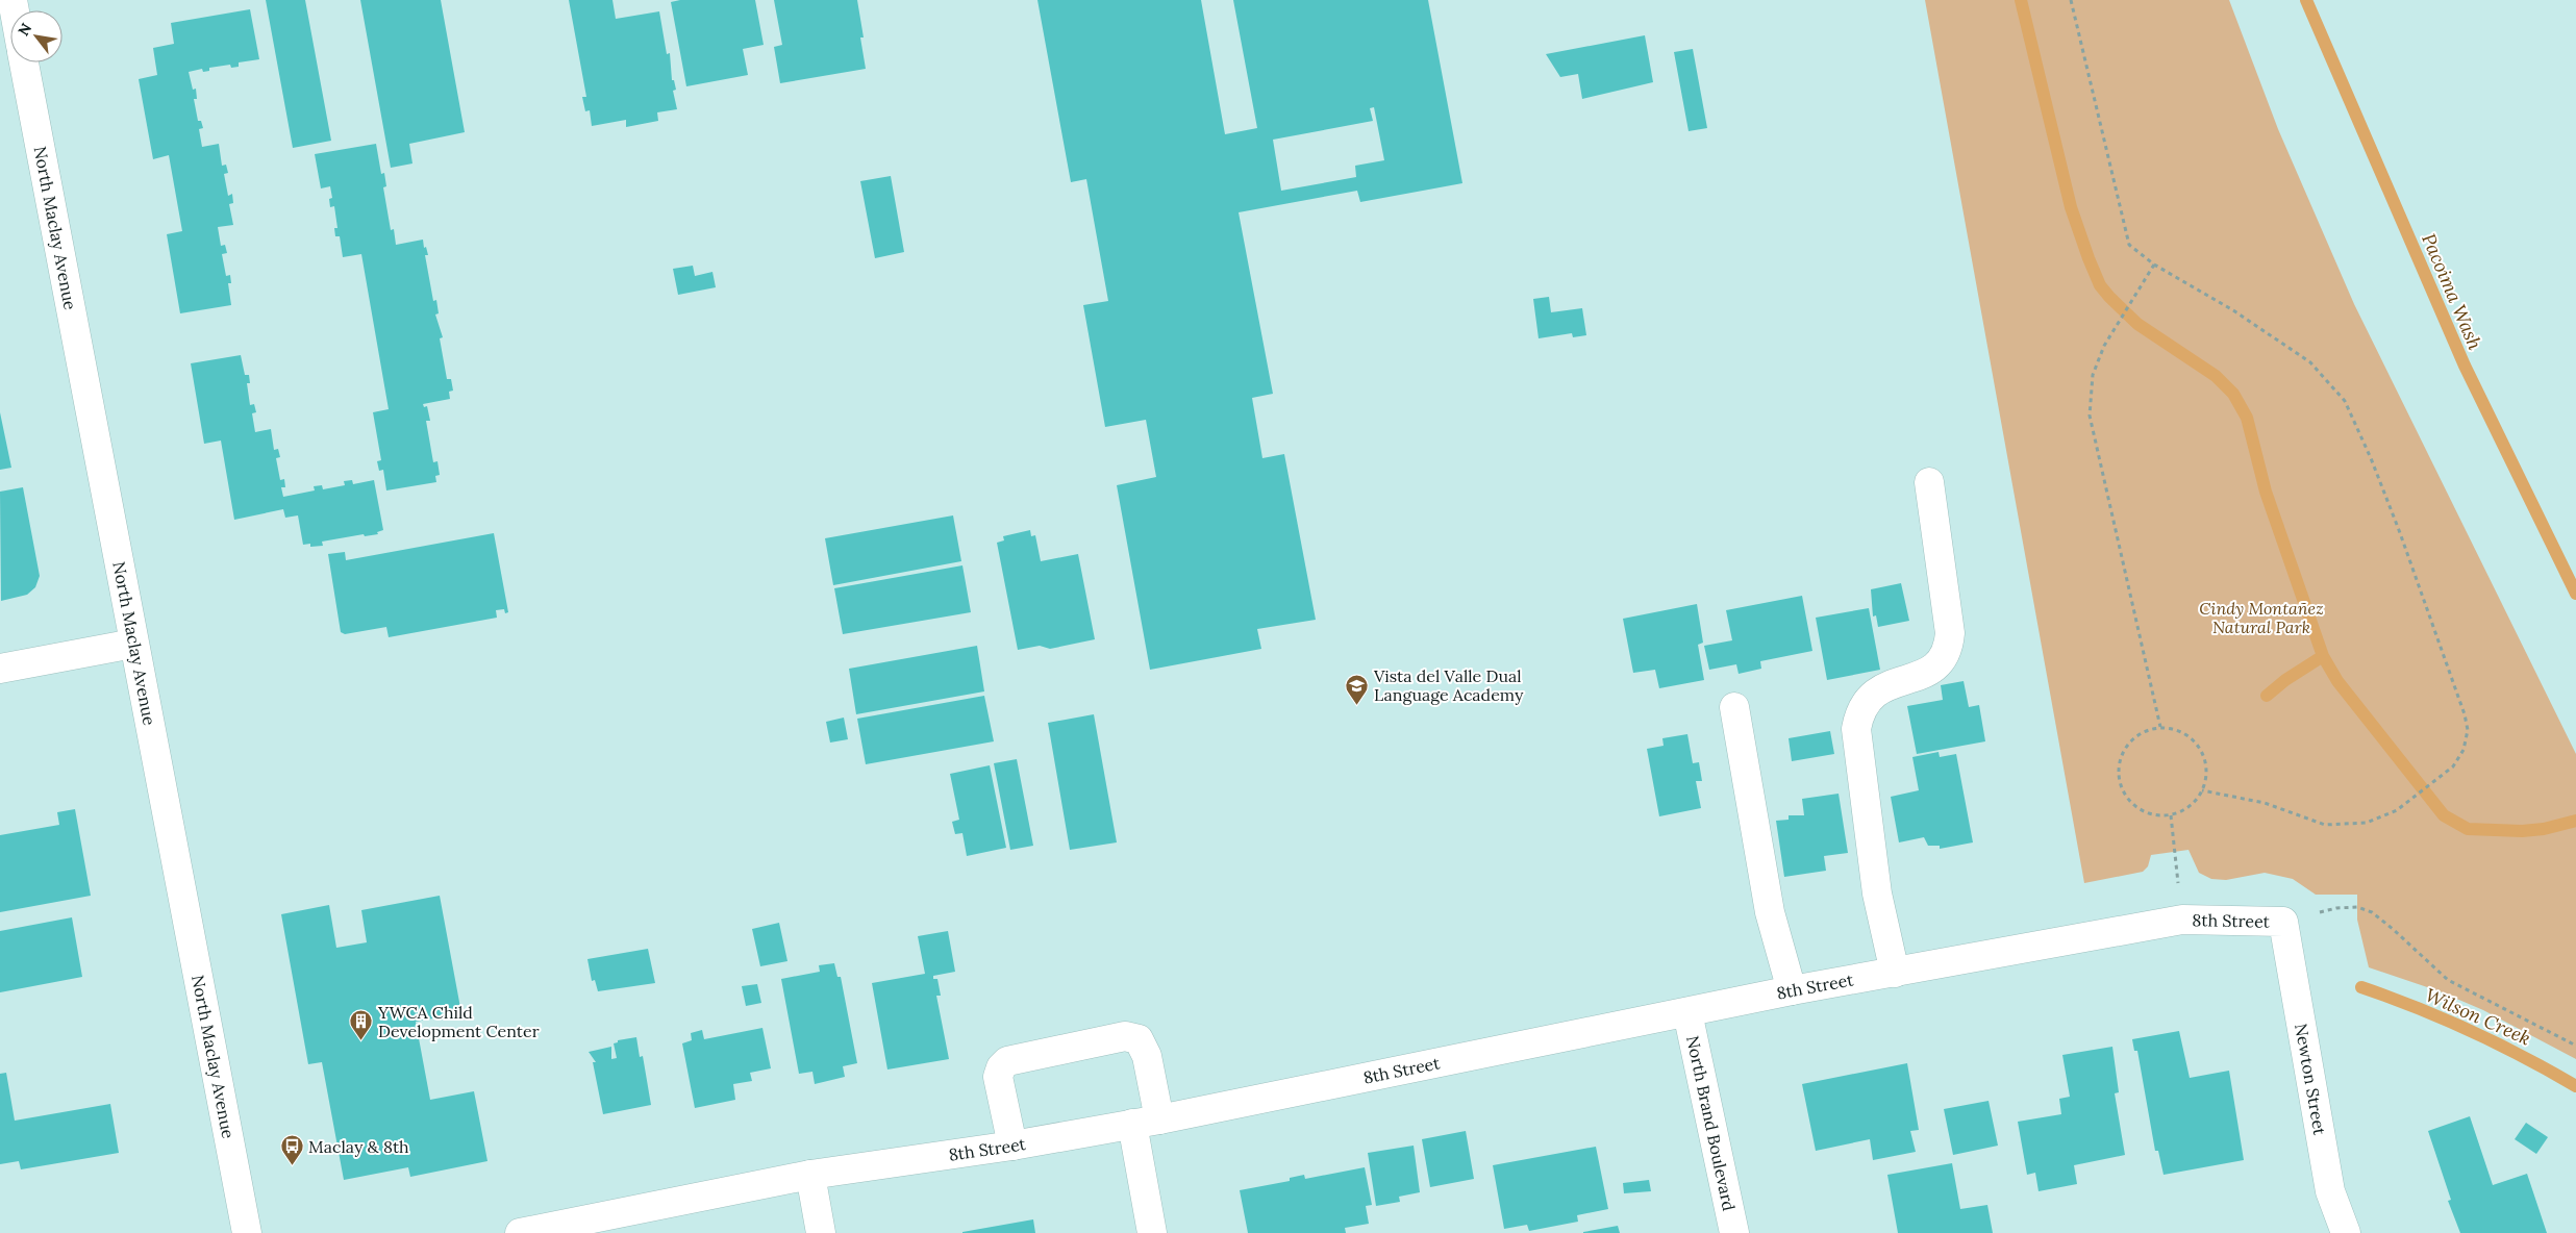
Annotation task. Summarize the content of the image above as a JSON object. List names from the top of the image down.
{
  "streets": {
    "street": [
      "North Maclay Avenue",
      "8th Street",
      "Newton Street",
      "North Brand Boulevard"
    ]
  },
  "crossings": [
    ["8th Street", "Newton Street"],
    ["8th Street", "North Brand Boulevard"]
  ],
  "water": ["Pacoima Wash", "Wilson Creek"],
  "parks": ["Cindy Montañez Natural Park"],
  "places": {
    "school or university": ["Vista del Valle Dual Language Academy"],
    "building": ["YWCA Child Development Center"],
    "bus stop": ["Maclay & 8th"]
  },
  "north": "top left"
}
